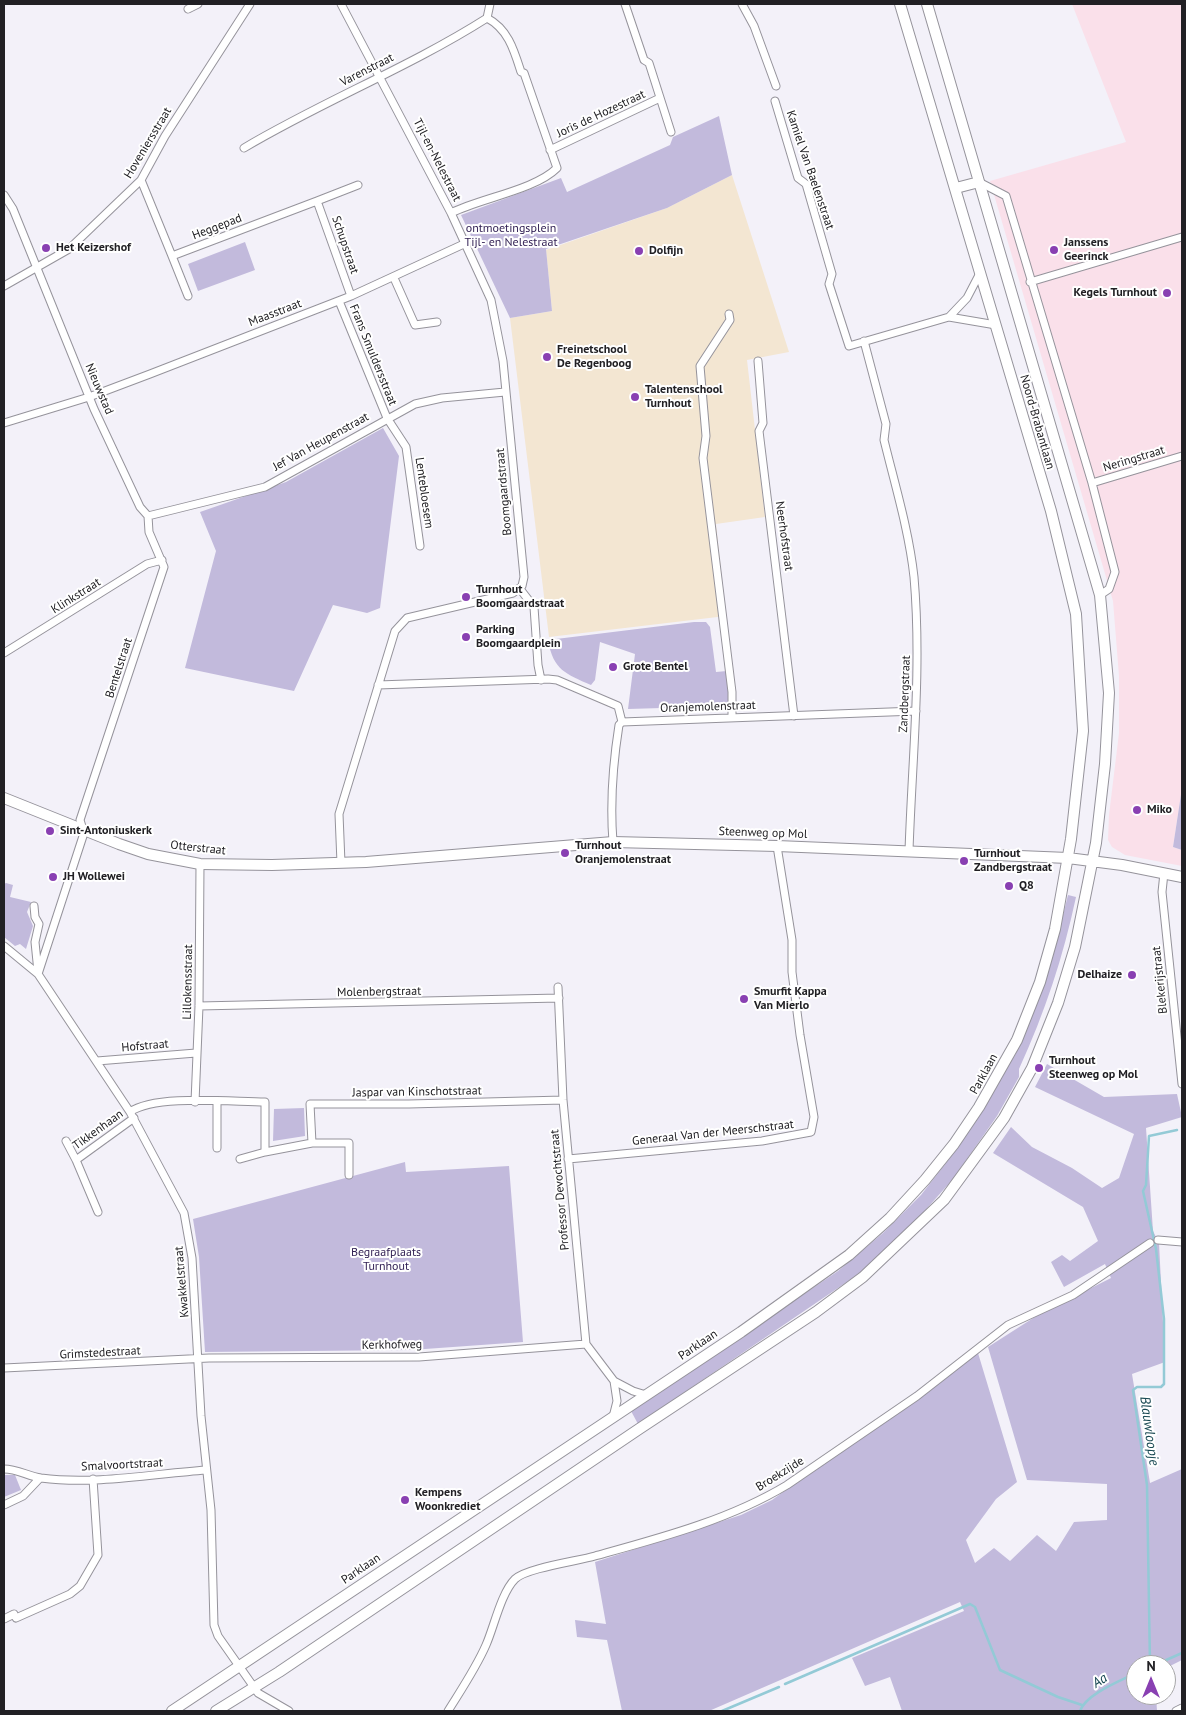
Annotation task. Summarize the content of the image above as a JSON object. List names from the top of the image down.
{
  "streets": {
    "main road": [
      "Noord-Brabantlaan",
      "Steenweg op Mol",
      "Otterstraat",
      "Parklaan"
    ],
    "street": [
      "Varenstraat",
      "Joris de Hozestraat",
      "Hoveniersstraat",
      "Tijl-en-Nelestraat",
      "Kamiel Van Baelenstraat",
      "Heggepad",
      "Schupstraat",
      "Maasstraat",
      "Frans Smuldersstraat",
      "Nieuwstad",
      "Jef Van Heupenstraat",
      "Neringstraat",
      "Boomgaardstraat",
      "Lentebloesem",
      "Neerhofstraat",
      "Klinkstraat",
      "Bentelstraat",
      "Zandbergstraat",
      "Oranjemolenstraat",
      "Blekerijstraat",
      "Lillokensstraat",
      "Molenbergstraat",
      "Hofstraat",
      "Jaspar van Kinschotstraat",
      "Tikkenhaan",
      "Generaal Van der Meerschstraat",
      "Professor Devochtstraat",
      "Kwakkelstraat",
      "Kerkhofweg",
      "Grimstedestraat",
      "Smalvoortstraat",
      "Broekzijde"
    ]
  },
  "crossings": [
    ["Varenstraat", "Tijl-en-Nelestraat"],
    ["Hoveniersstraat", "Nieuwstad"],
    ["Tijl-en-Nelestraat", "Maasstraat"],
    ["Tijl-en-Nelestraat", "Jef Van Heupenstraat"],
    ["Tijl-en-Nelestraat", "Boomgaardstraat"],
    ["Kamiel Van Baelenstraat", "Noord-Brabantlaan"],
    ["Kamiel Van Baelenstraat", "Zandbergstraat"],
    ["Heggepad", "Schupstraat"],
    ["Schupstraat", "Maasstraat"],
    ["Maasstraat", "Frans Smuldersstraat"],
    ["Maasstraat", "Nieuwstad"],
    ["Frans Smuldersstraat", "Jef Van Heupenstraat"],
    ["Frans Smuldersstraat", "Lentebloesem"],
    ["Nieuwstad", "Jef Van Heupenstraat"],
    ["Noord-Brabantlaan", "Steenweg op Mol"],
    ["Noord-Brabantlaan", "Parklaan"],
    ["Jef Van Heupenstraat", "Boomgaardstraat"],
    ["Jef Van Heupenstraat", "Lentebloesem"],
    ["Neerhofstraat", "Oranjemolenstraat"],
    ["Klinkstraat", "Bentelstraat"],
    ["Bentelstraat", "Otterstraat"],
    ["Bentelstraat", "Kwakkelstraat"],
    ["Zandbergstraat", "Oranjemolenstraat"],
    ["Zandbergstraat", "Steenweg op Mol"],
    ["Steenweg op Mol", "Otterstraat"],
    ["Steenweg op Mol", "Blekerijstraat"],
    ["Steenweg op Mol", "Parklaan"],
    ["Steenweg op Mol", "Generaal Van der Meerschstraat"],
    ["Otterstraat", "Lillokensstraat"],
    ["Lillokensstraat", "Molenbergstraat"],
    ["Lillokensstraat", "Hofstraat"],
    ["Lillokensstraat", "Tikkenhaan"],
    ["Molenbergstraat", "Professor Devochtstraat"],
    ["Hofstraat", "Kwakkelstraat"],
    ["Parklaan", "Kwakkelstraat"],
    ["Jaspar van Kinschotstraat", "Professor Devochtstraat"],
    ["Tikkenhaan", "Kwakkelstraat"],
    ["Generaal Van der Meerschstraat", "Professor Devochtstraat"],
    ["Professor Devochtstraat", "Kerkhofweg"],
    ["Kwakkelstraat", "Kerkhofweg"],
    ["Kwakkelstraat", "Grimstedestraat"],
    ["Kwakkelstraat", "Smalvoortstraat"],
    ["Kerkhofweg", "Grimstedestraat"]
  ],
  "water": ["Blauwloopje", "Aa"],
  "parks": ["ontmoetingsplein Tijl- en Nelestraat", "Begraafplaats Turnhout"],
  "places": [
    "Het Keizershof",
    "Janssens Geerinck",
    "Dolfijn",
    "Kegels Turnhout",
    "Freinetschool De Regenboog",
    "Talentenschool Turnhout",
    "Turnhout Boomgaardstraat",
    "Parking Boomgaardplein",
    "Grote Bentel",
    "Miko",
    "Sint-Antoniuskerk",
    "Turnhout Oranjemolenstraat",
    "Turnhout Zandbergstraat",
    "JH Wollewei",
    "Q8",
    "Delhaize",
    "Smurfit Kappa Van Mierlo",
    "Turnhout Steenweg op Mol",
    "Kempens Woonkrediet"
  ],
  "north": "top"
}
